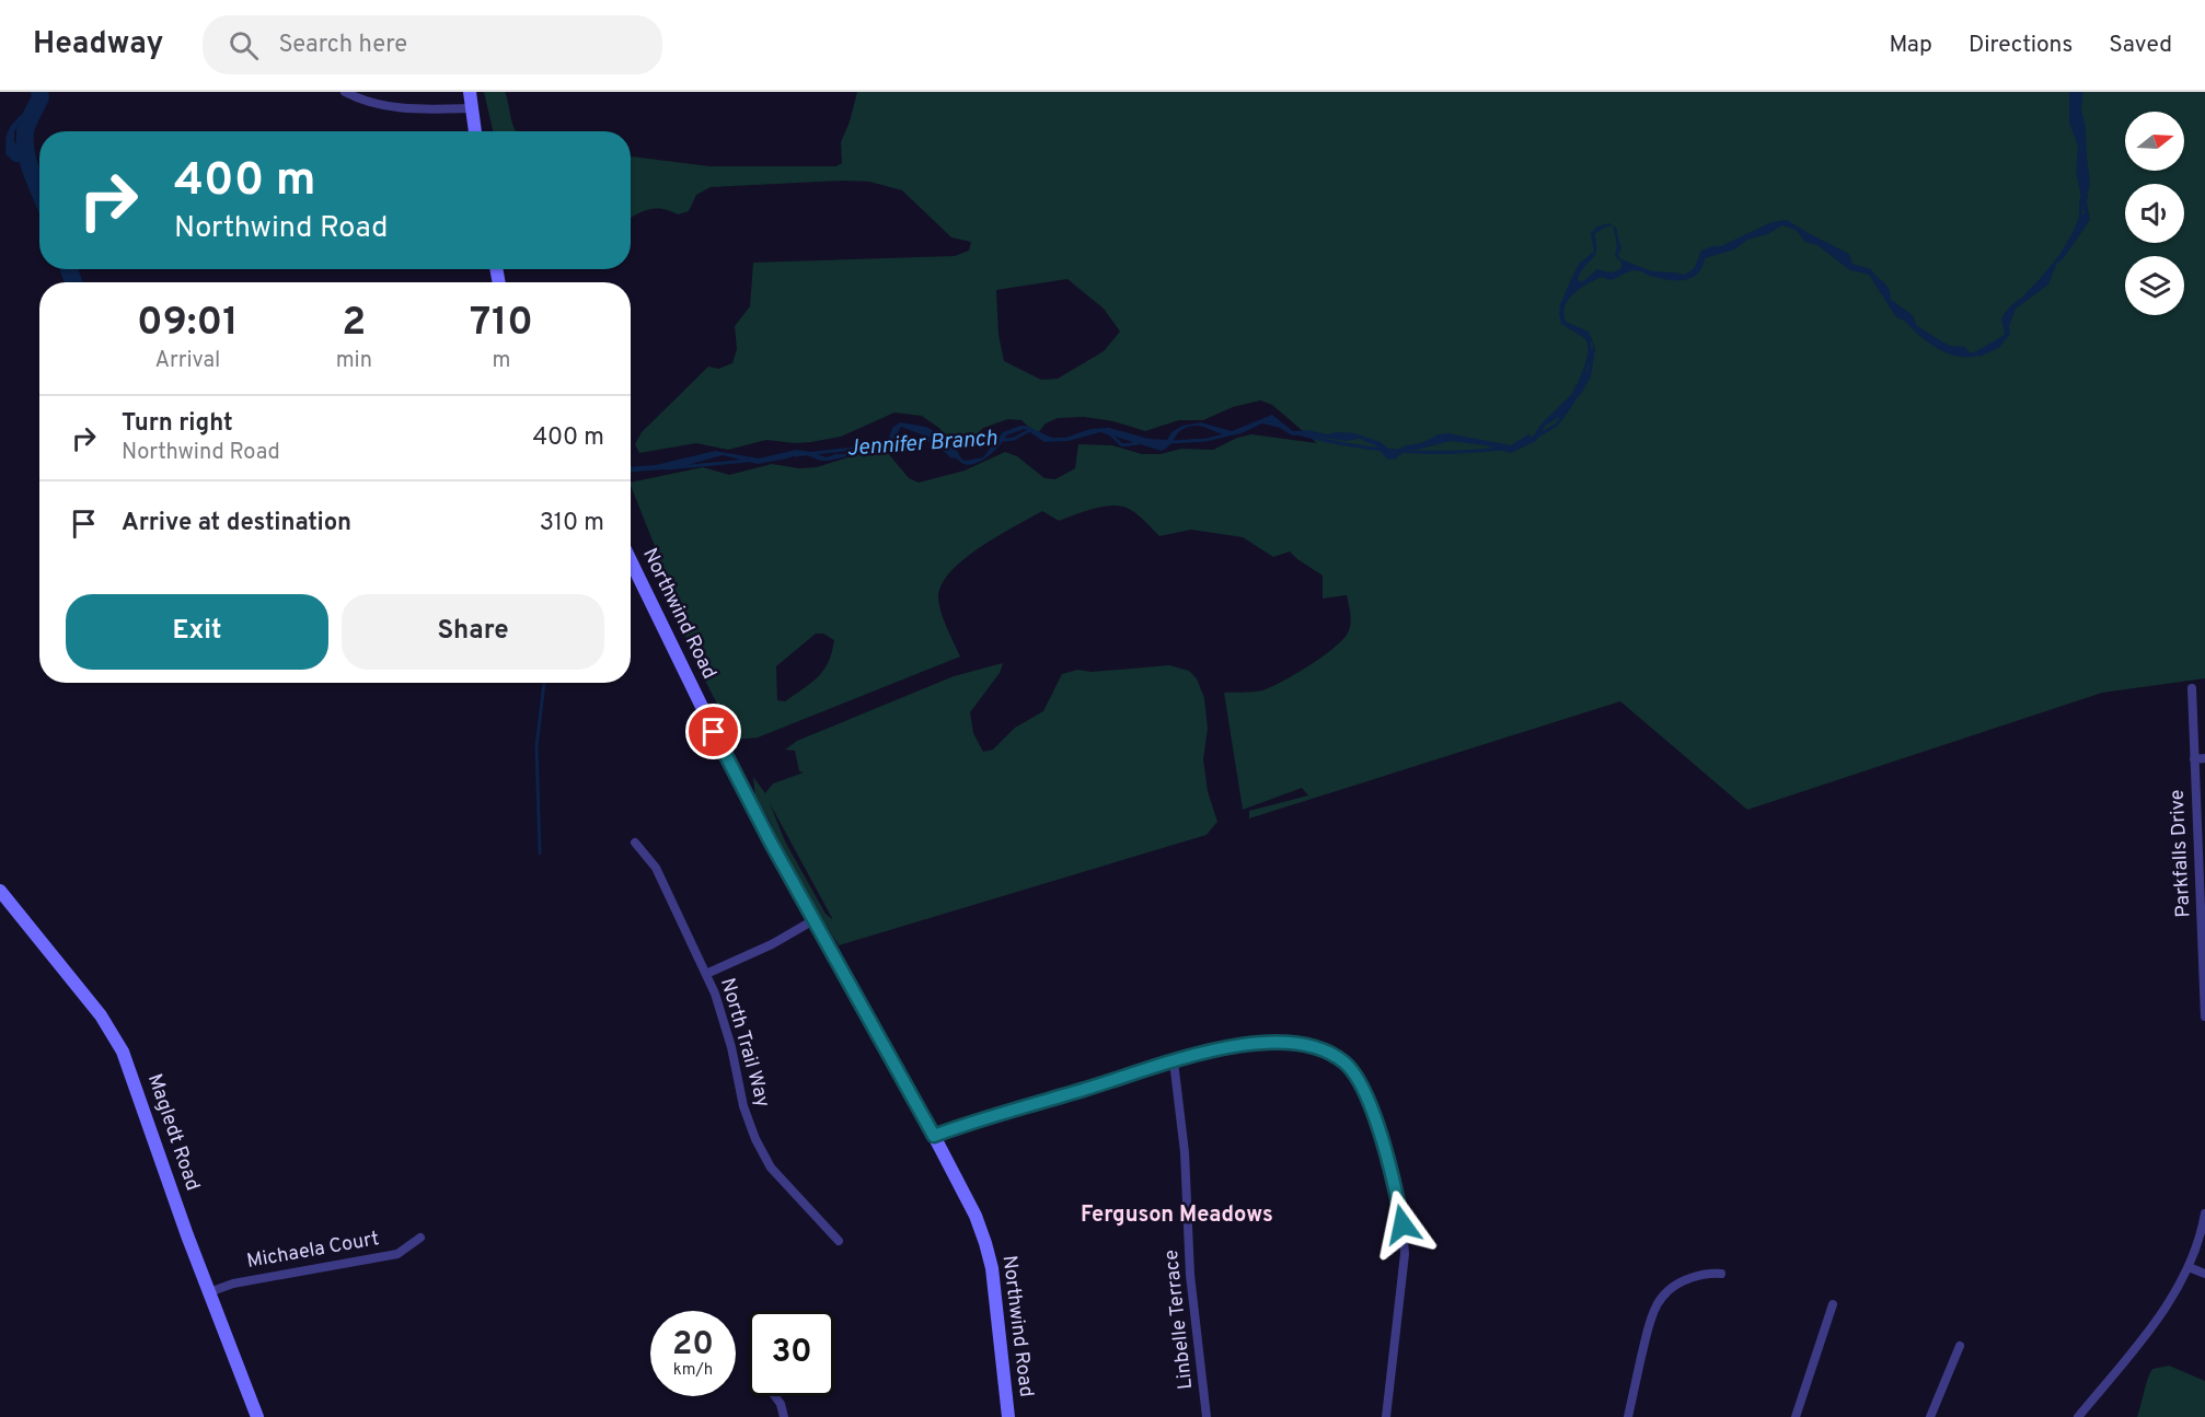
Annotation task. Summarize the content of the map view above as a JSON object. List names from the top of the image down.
{
  "streets": {
    "street": [
      "Northwind Road",
      "Parkfalls Drive",
      "North Trail Way",
      "Magledt Road",
      "Michaela Court",
      "Linbelle Terrace"
    ]
  },
  "crossings": [
    ["Magledt Road", "Michaela Court"]
  ],
  "districts": ["Ferguson Meadows"],
  "water": ["Jennifer Branch"],
  "north": "right",
  "page": {
    "header": "Headway",
    "search": "Search here",
    "nav": ["Map", "Directions", "Saved"],
    "turn": ["400 m", "Northwind Road"],
    "eta": [
      "09:01",
      "Arrival",
      "2",
      "min",
      "710",
      "m"
    ],
    "list": [
      {
        "name": "Turn right",
        "note": "Northwind Road",
        "value": "400 m"
      },
      {
        "name": "Arrive at destination",
        "value": "310 m"
      }
    ],
    "buttons": ["Exit", "Share"],
    "speed": "20 km/h",
    "limit": "30"
  }
}
